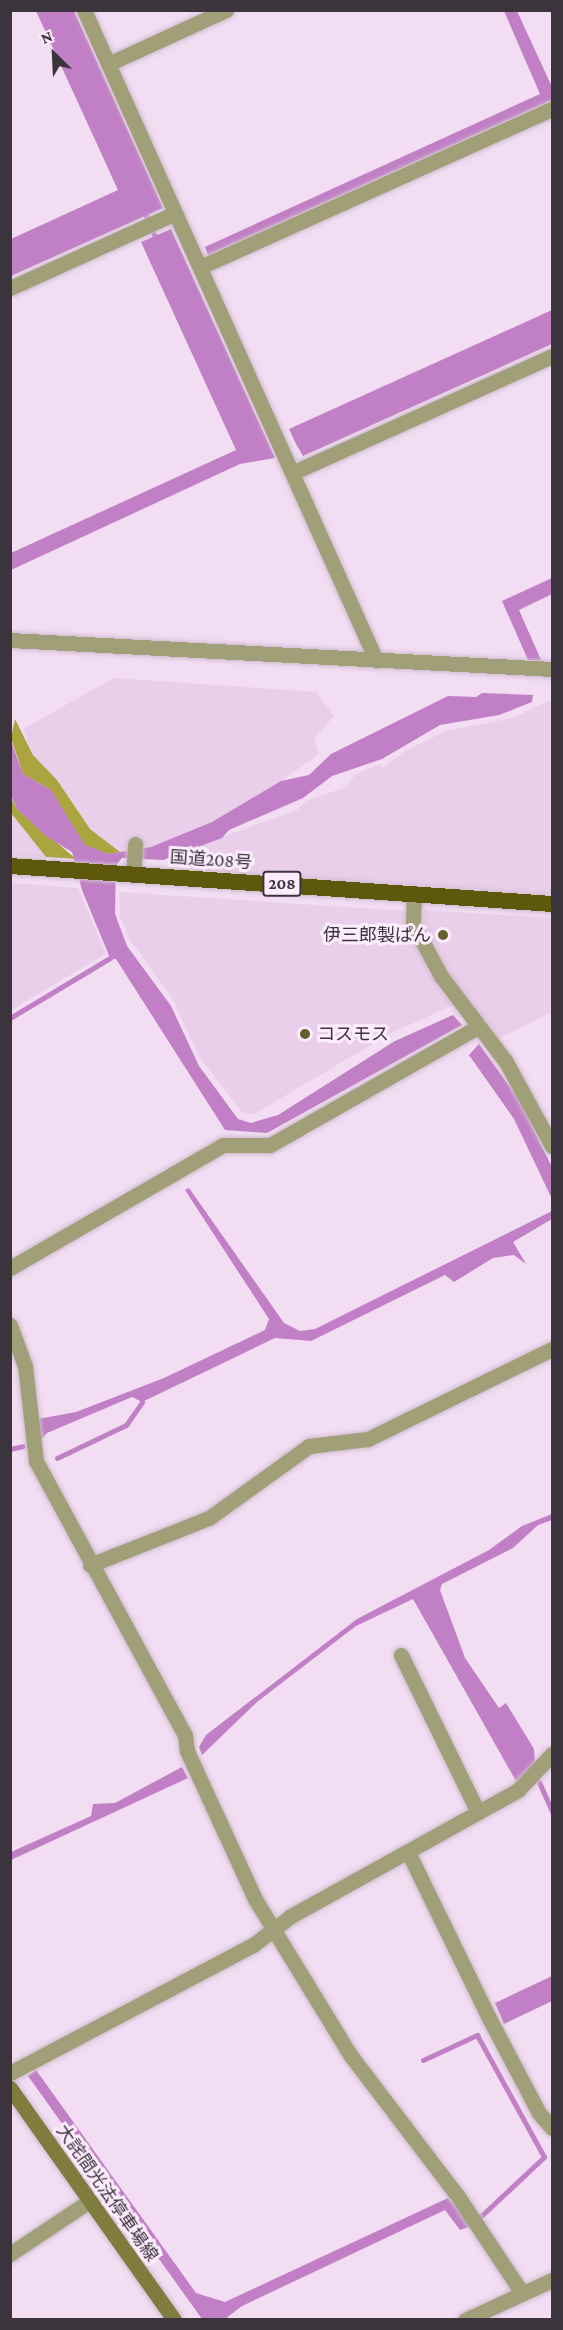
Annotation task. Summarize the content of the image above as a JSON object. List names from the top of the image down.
{
  "streets": {
    "highway": ["国道208号", "208"],
    "main road": ["大詫間光法停車場線"]
  },
  "places": ["伊三郎製ぱん", "コスモス"],
  "north": "top left"
}
